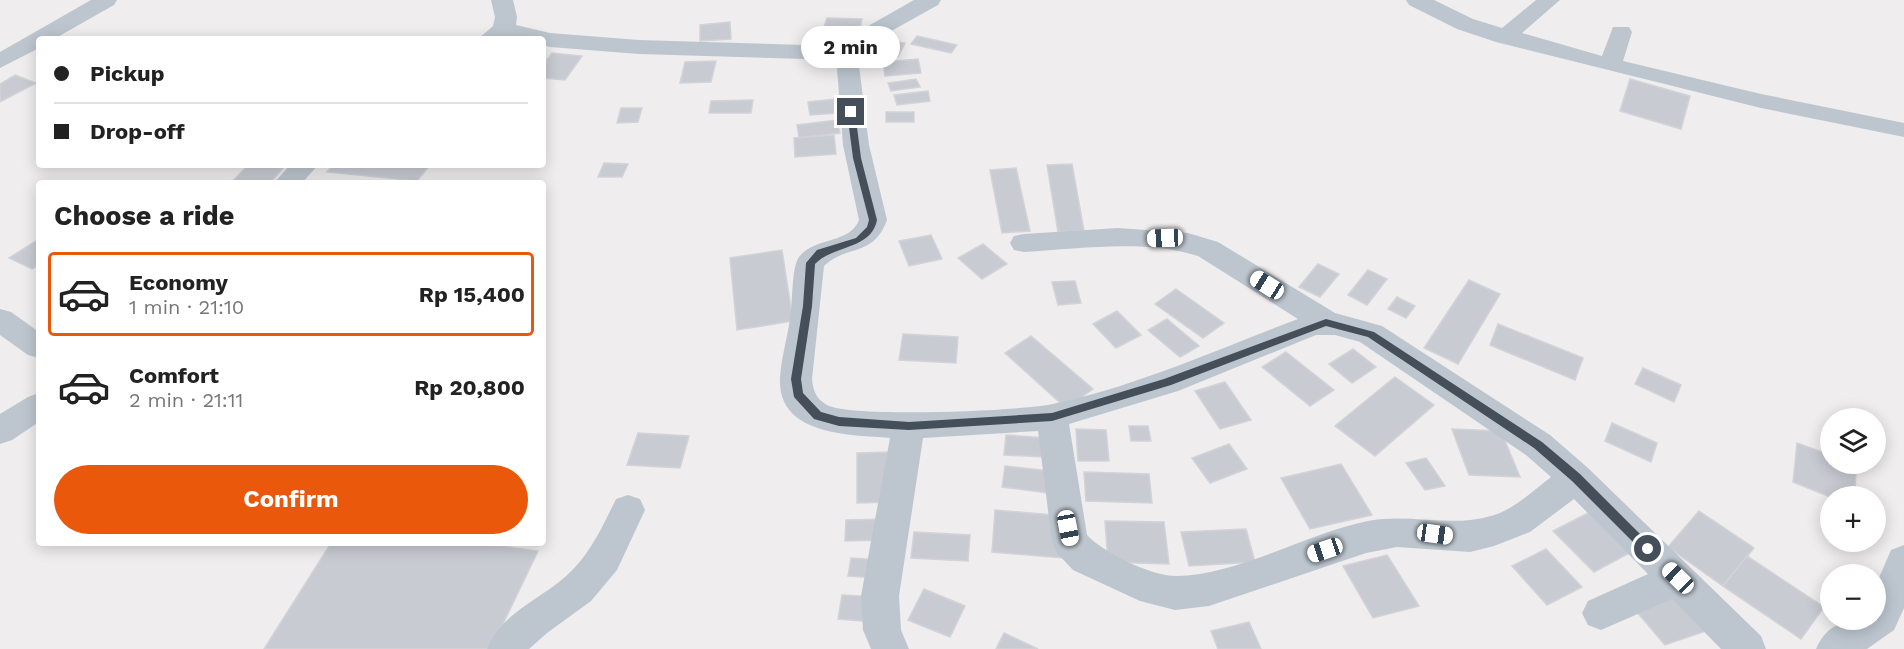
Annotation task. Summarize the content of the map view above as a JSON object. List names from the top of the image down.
{
  "page": {
    "bubble": "2 min",
    "banner": ["Pickup", "Drop-off"],
    "heading": "Choose a ride",
    "list": [
      {
        "name": "Economy",
        "note": "1 min · 21:10",
        "value": "Rp 15,400"
      },
      {
        "name": "Comfort",
        "note": "2 min · 21:11",
        "value": "Rp 20,800"
      }
    ],
    "map_buttons": ["+", "−"],
    "buttons": "Confirm"
  }
}
